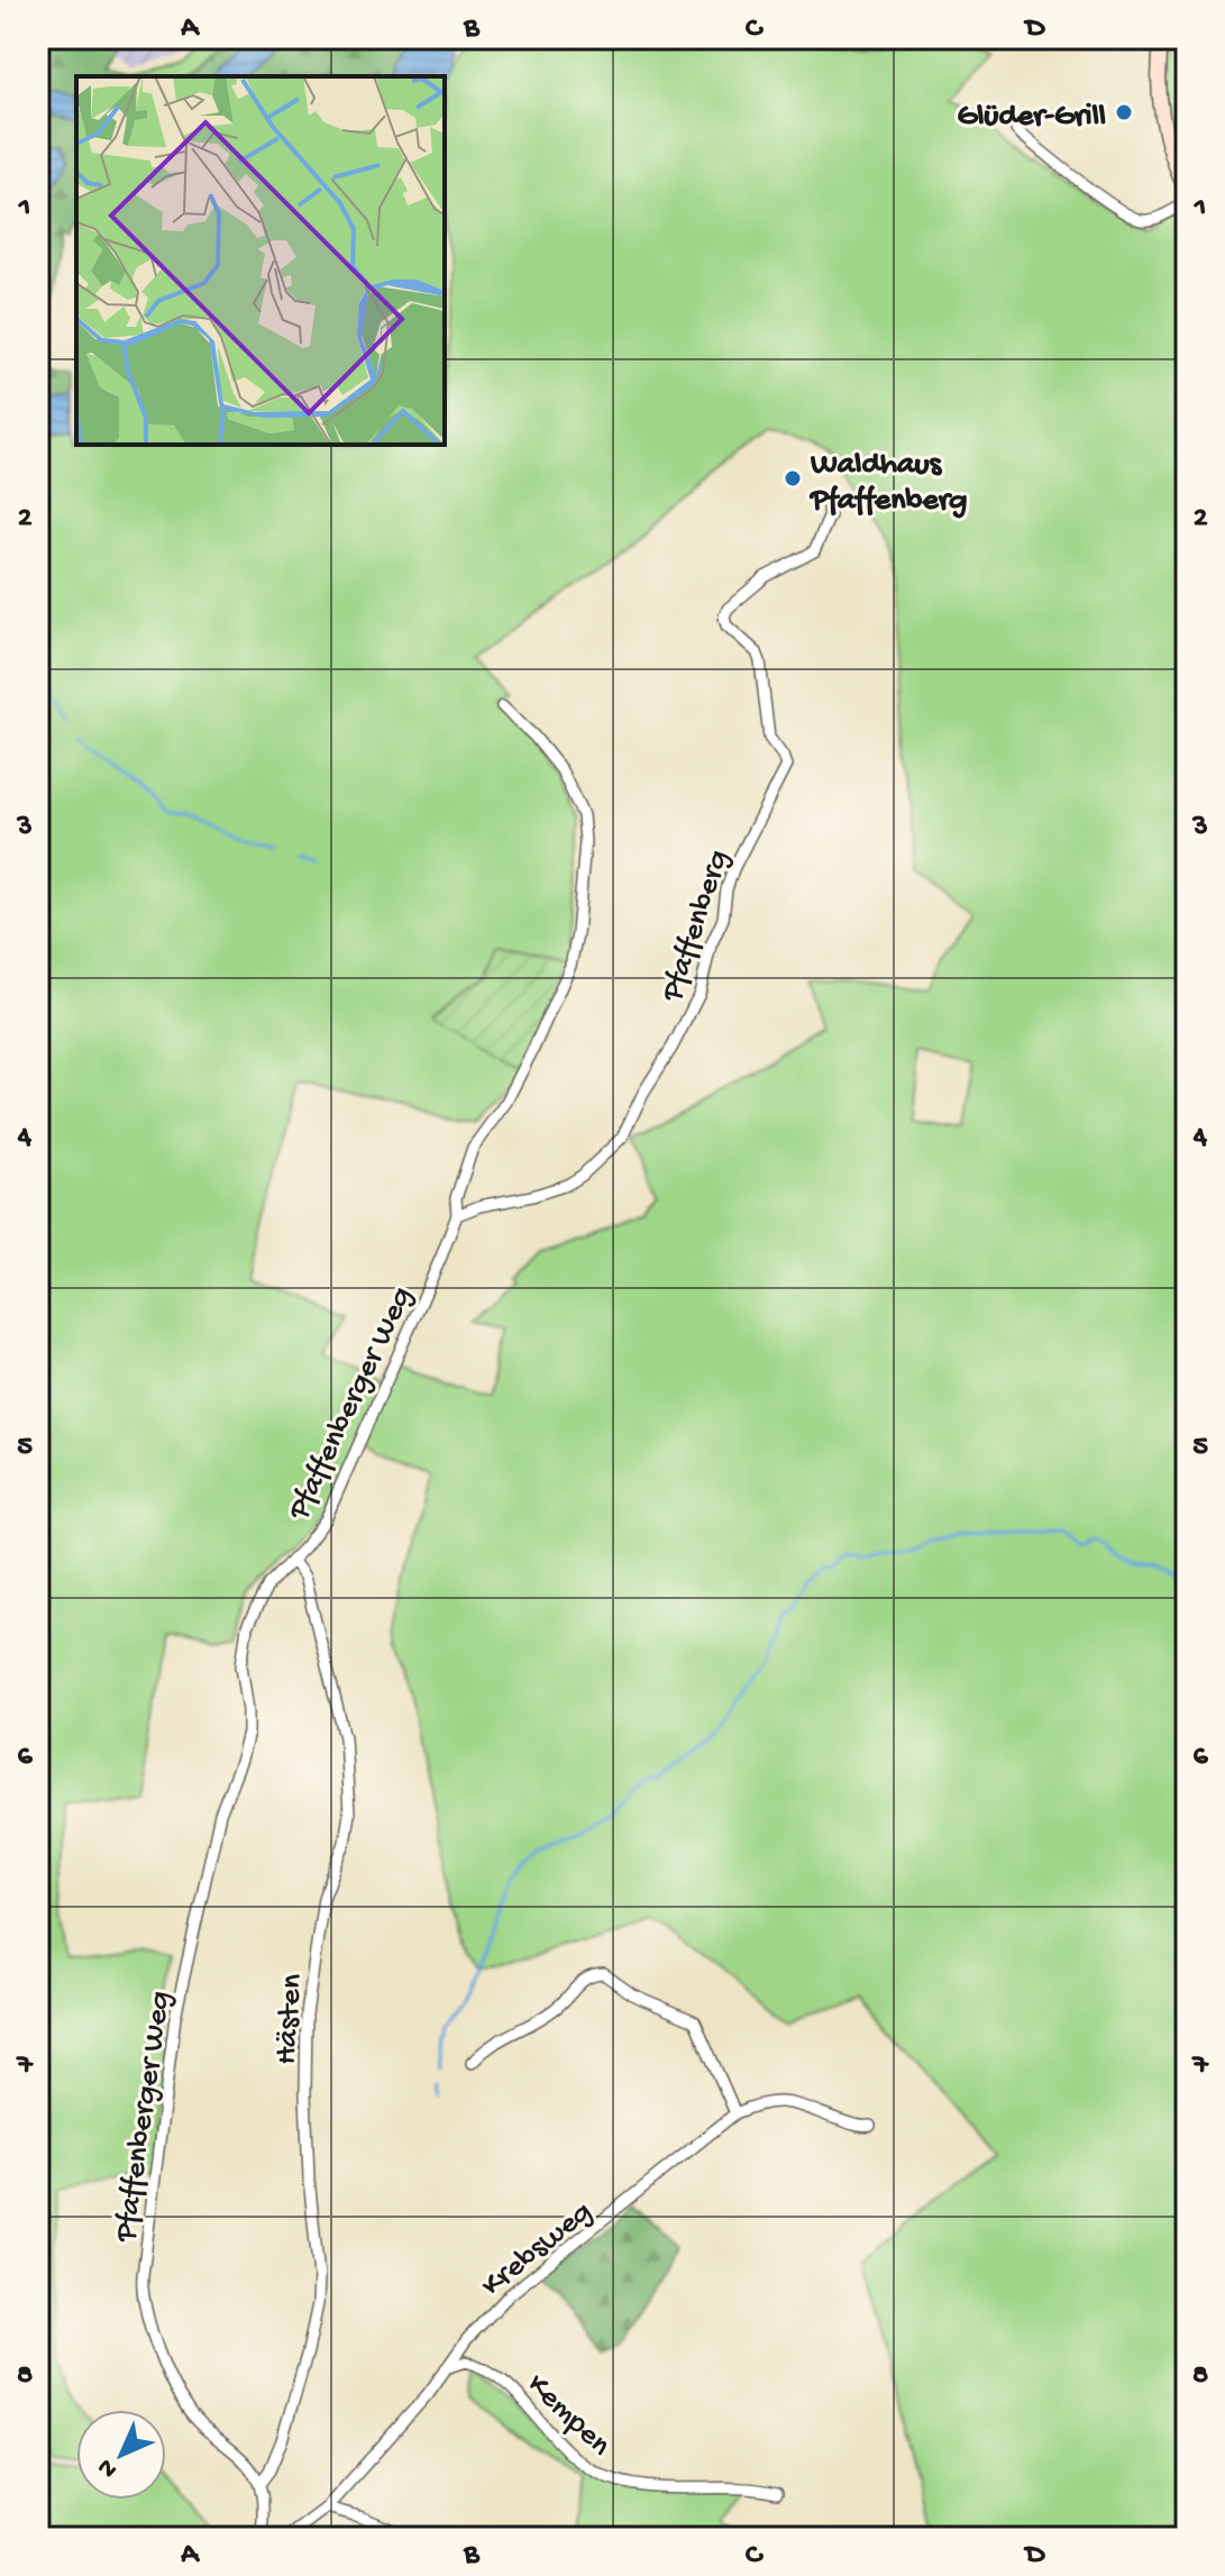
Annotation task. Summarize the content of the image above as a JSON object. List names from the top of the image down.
{
  "streets": {
    "street": [
      "Pfaffenberg",
      "Pfaffenberger Weg",
      "Hästen",
      "Krebsweg",
      "Kempen"
    ]
  },
  "crossings": [
    ["Pfaffenberg", "Pfaffenberger Weg"],
    ["Pfaffenberger Weg", "Hästen"],
    ["Krebsweg", "Kempen"]
  ],
  "places": ["Glüder-Grill", "Waldhaus Pfaffenberg"],
  "north": "bottom left",
  "grid": {
    "columns": [
      "A",
      "B",
      "C",
      "D"
    ],
    "rows": [
      "1",
      "2",
      "3",
      "4",
      "5",
      "6",
      "7",
      "8"
    ]
  }
}
